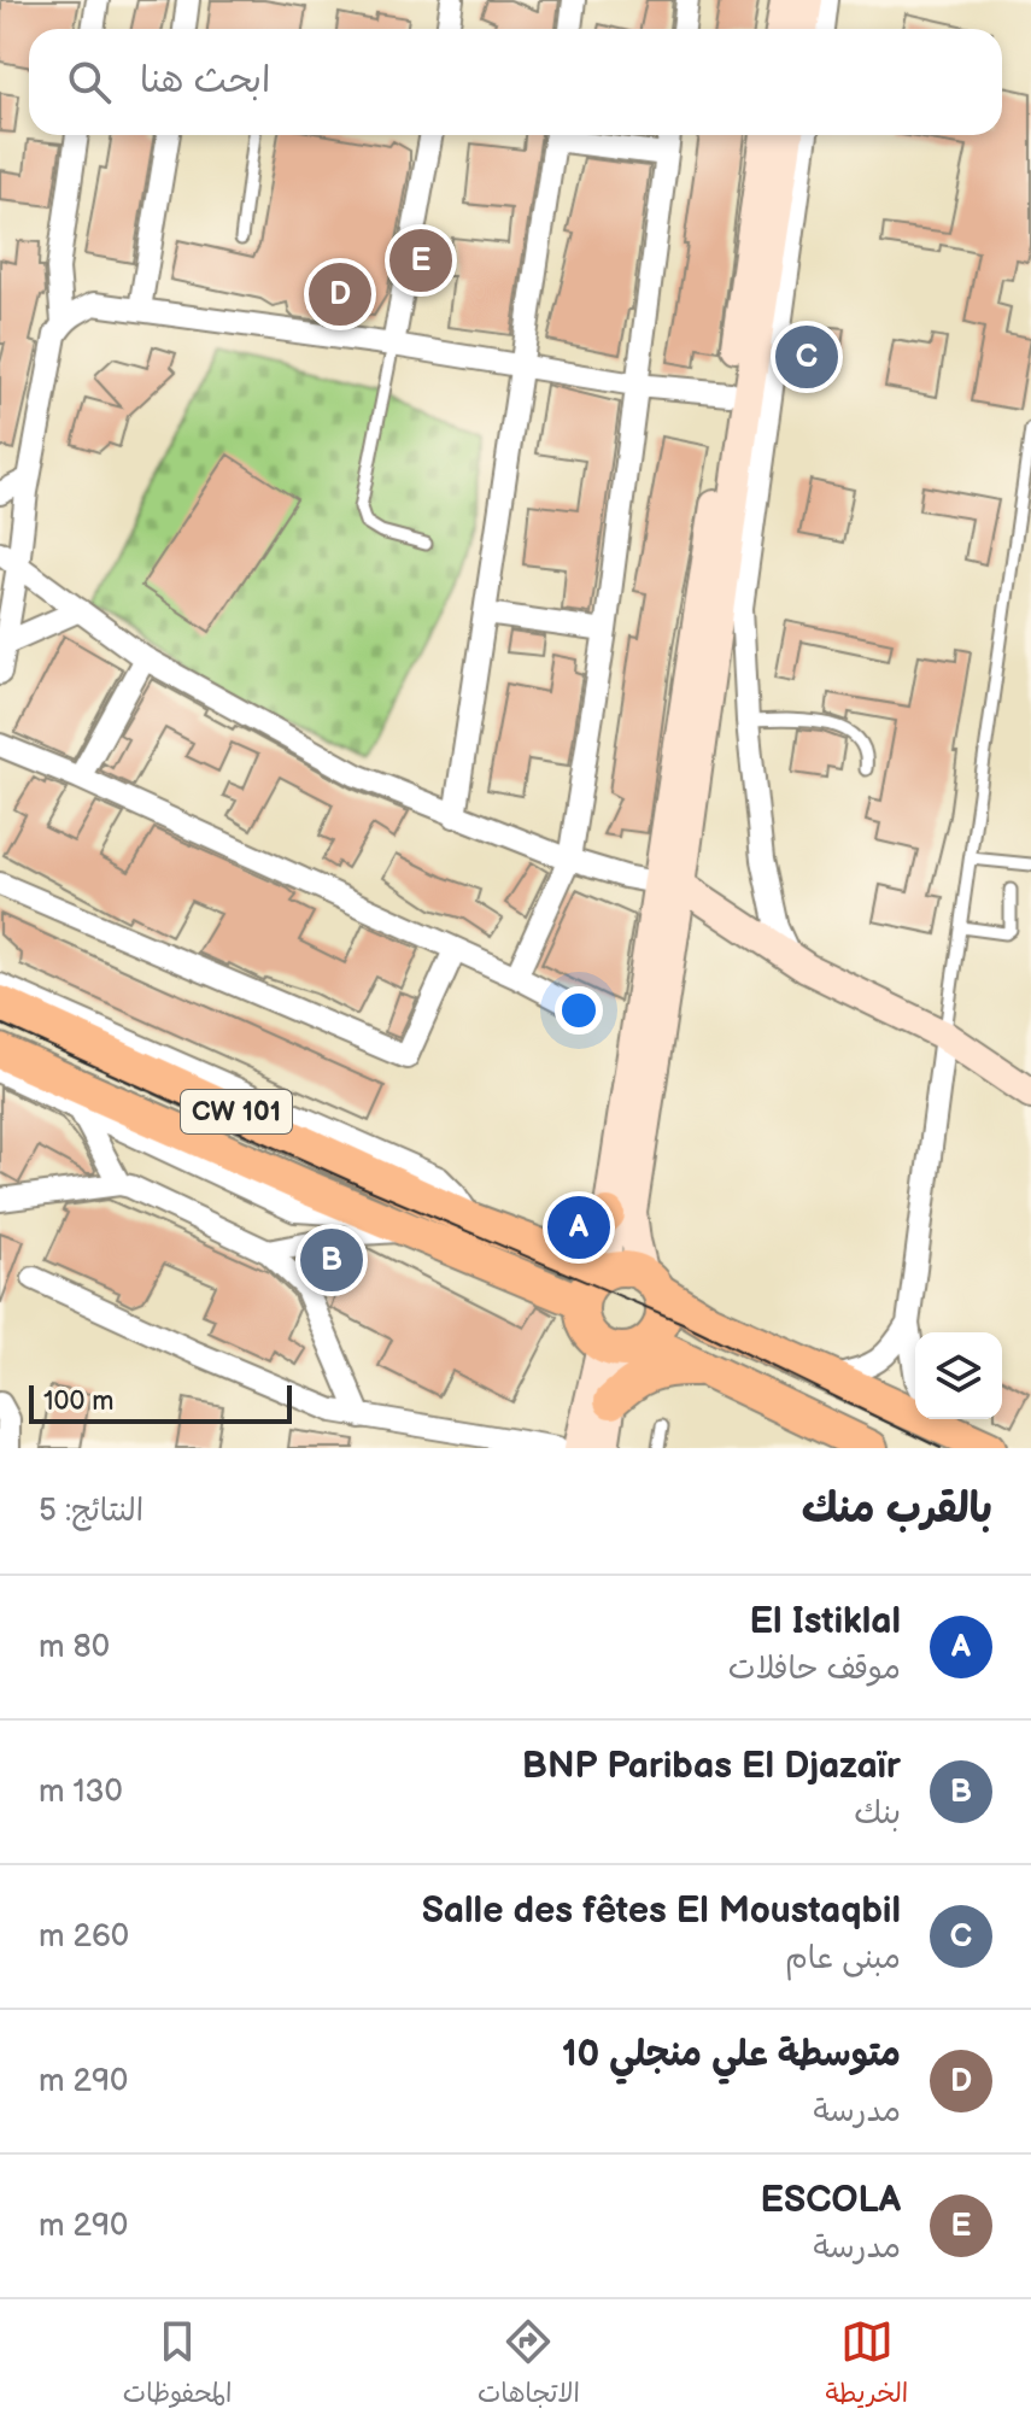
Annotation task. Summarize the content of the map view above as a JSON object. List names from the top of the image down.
{
  "streets": {
    "main road": ["CW 101"]
  },
  "scale_bar": "100 m",
  "page": {
    "search": "ابحث هنا",
    "pins": [
      "E",
      "D",
      "C",
      "A",
      "B"
    ],
    "scale": "100 m",
    "heading": ["بالقرب منك", "النتائج: 5"],
    "list": [
      {
        "mark": "A",
        "name": "El Istiklal",
        "note": "موقف حافلات",
        "value": "80 m"
      },
      {
        "mark": "B",
        "name": "BNP Paribas El Djazaïr",
        "note": "بنك",
        "value": "130 m"
      },
      {
        "mark": "C",
        "name": "Salle des fêtes El Moustaqbil",
        "note": "مبنى عام",
        "value": "260 m"
      },
      {
        "mark": "D",
        "name": "متوسطة علي منجلي 10",
        "note": "مدرسة",
        "value": "290 m"
      },
      {
        "mark": "E",
        "name": "ESCOLA",
        "note": "مدرسة",
        "value": "290 m"
      }
    ],
    "nav": ["الخريطة", "الاتجاهات", "المحفوظات"]
  }
}
